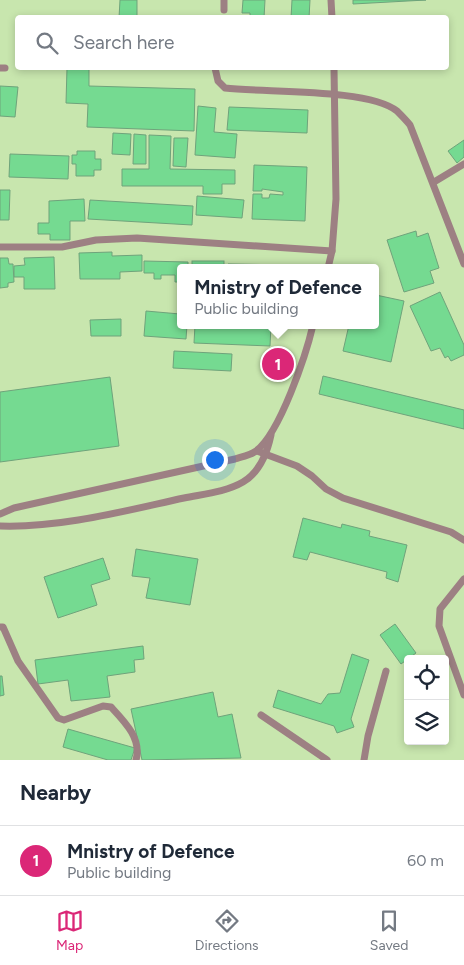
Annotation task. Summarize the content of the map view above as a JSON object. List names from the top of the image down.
{
  "page": {
    "search": "Search here",
    "popup": ["Mnistry of Defence", "Public building"],
    "pins": "1",
    "heading": "Nearby",
    "list": [
      {
        "mark": "1",
        "name": "Mnistry of Defence",
        "note": "Public building",
        "value": "60 m"
      }
    ],
    "nav": ["Map", "Directions", "Saved"]
  }
}
